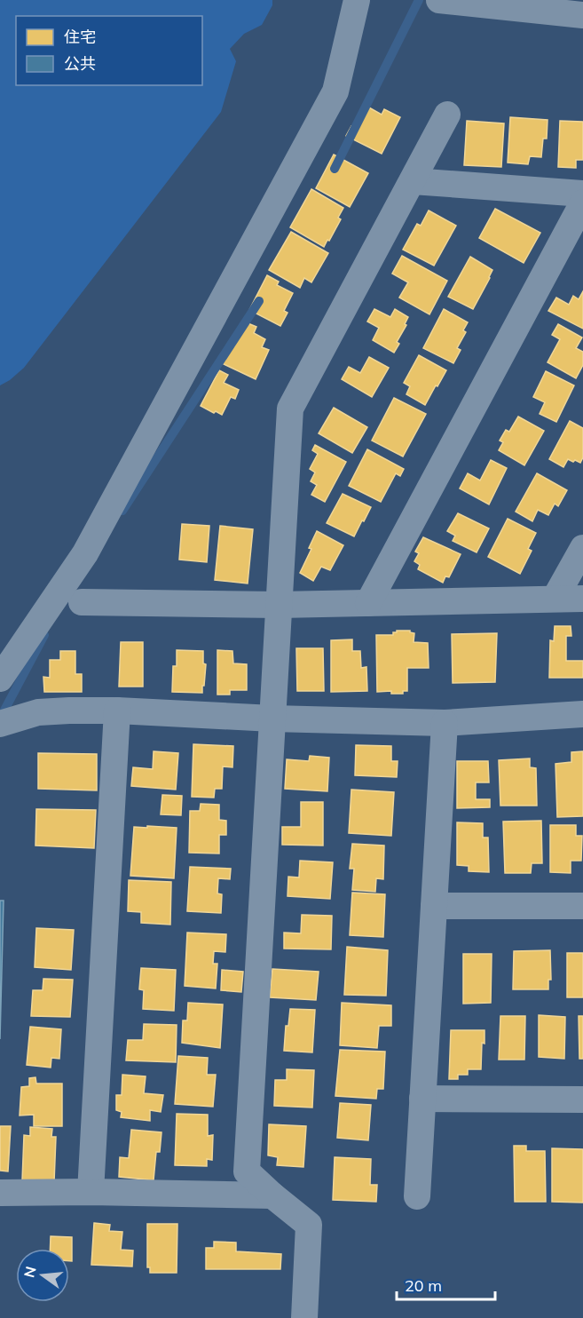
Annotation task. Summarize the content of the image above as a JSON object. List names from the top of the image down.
{
  "legend": ["住宅", "公共"],
  "scale_bar": "20 m",
  "north": "left"
}
